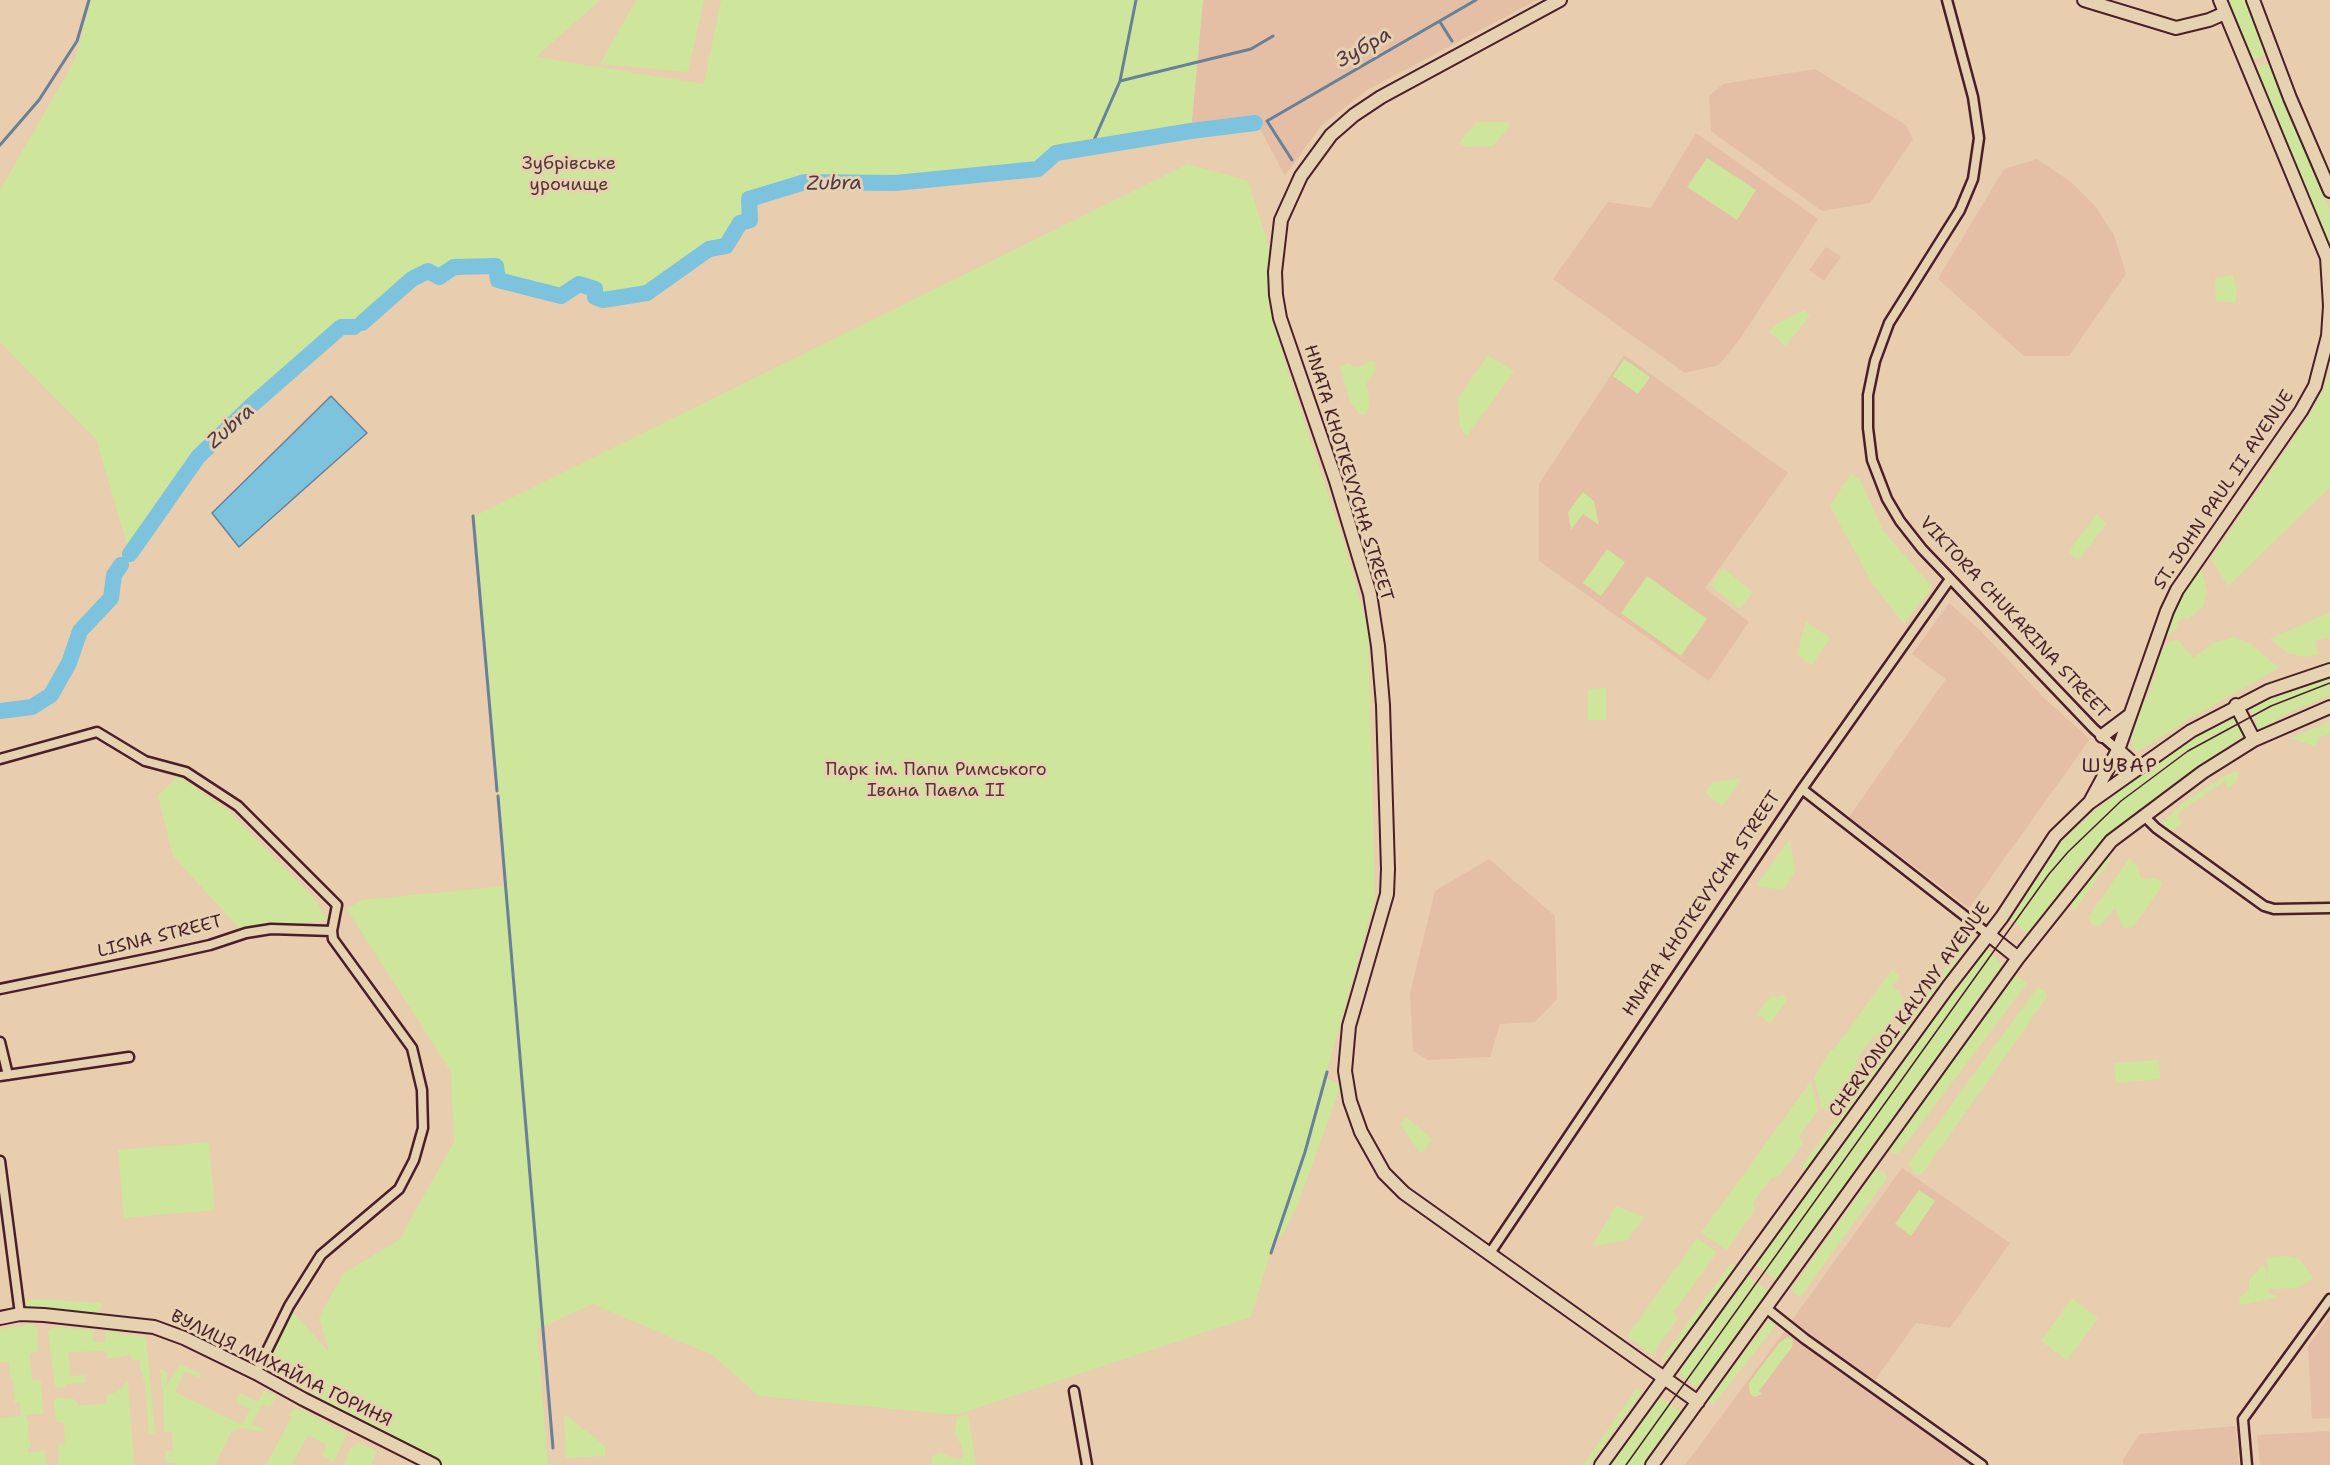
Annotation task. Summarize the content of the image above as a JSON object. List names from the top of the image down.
{
  "streets": {
    "main road": [
      "HNATA KHOTKEVYCHA STREET",
      "ST. JOHN PAUL II AVENUE",
      "CHERVONOI KALYNY AVENUE",
      "ВУЛИЦЯ МИХАЙЛА ГОРИНЯ"
    ],
    "street": ["VIKTORA CHUKARINA STREET", "LISNA STREET"]
  },
  "crossings": [
    ["HNATA KHOTKEVYCHA STREET", "VIKTORA CHUKARINA STREET"],
    ["HNATA KHOTKEVYCHA STREET", "CHERVONOI KALYNY AVENUE"],
    ["ST. JOHN PAUL II AVENUE", "VIKTORA CHUKARINA STREET"],
    ["ST. JOHN PAUL II AVENUE", "CHERVONOI KALYNY AVENUE"]
  ],
  "districts": ["ШУВАР"],
  "water": ["Зубра", "Zubra"],
  "parks": ["Зубрівське урочище", "Парк ім. Папи Римського Івана Павла ІІ"]
}
